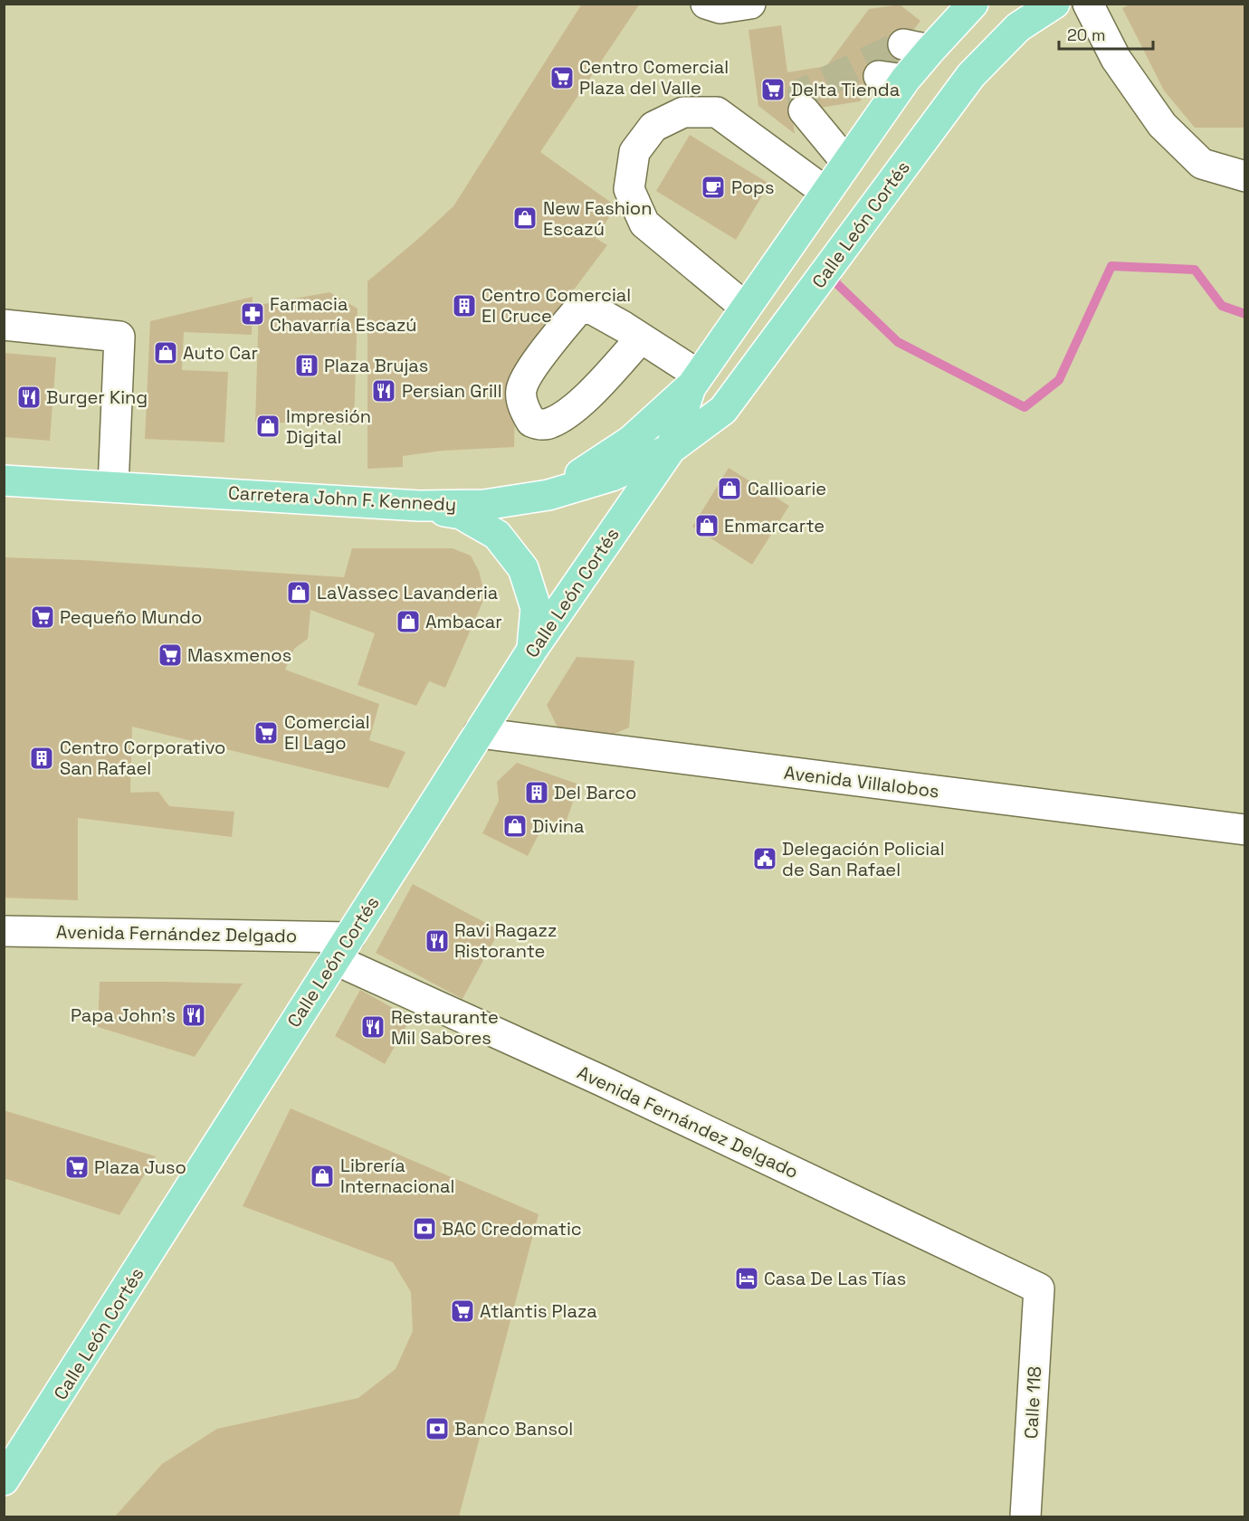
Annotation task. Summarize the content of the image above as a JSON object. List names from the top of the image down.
{
  "streets": {
    "main road": ["Calle León Cortés", "Carretera John F. Kennedy"],
    "street": ["Avenida Villalobos", "Avenida Fernández Delgado", "Calle 118"]
  },
  "crossings": [
    ["Calle León Cortés", "Carretera John F. Kennedy"],
    ["Calle León Cortés", "Avenida Villalobos"],
    ["Calle León Cortés", "Avenida Fernández Delgado"],
    ["Avenida Fernández Delgado", "Calle 118"]
  ],
  "places": {
    "supermarket": [
      "Centro Comercial Plaza del Valle",
      "Delta Tienda",
      "Pequeño Mundo",
      "Masxmenos",
      "Comercial El Lago",
      "Plaza Juso",
      "Atlantis Plaza"
    ],
    "cafe": ["Pops"],
    "shop": [
      "New Fashion Escazú",
      "Auto Car",
      "Impresión Digital",
      "Callioarie",
      "Enmarcarte",
      "LaVassec Lavanderia",
      "Ambacar",
      "Divina",
      "Librería Internacional"
    ],
    "building": [
      "Centro Comercial El Cruce",
      "Plaza Brujas",
      "Centro Corporativo San Rafael",
      "Del Barco"
    ],
    "pharmacy": ["Farmacia Chavarría Escazú"],
    "restaurant": [
      "Persian Grill",
      "Burger King",
      "Ravi Ragazz Ristorante",
      "Papa John's",
      "Restaurante Mil Sabores"
    ],
    "public building": ["Delegación Policial de San Rafael"],
    "bank": ["BAC Credomatic", "Banco Bansol"],
    "hotel": ["Casa De Las Tías"]
  },
  "scale_bar": "20 m"
}
